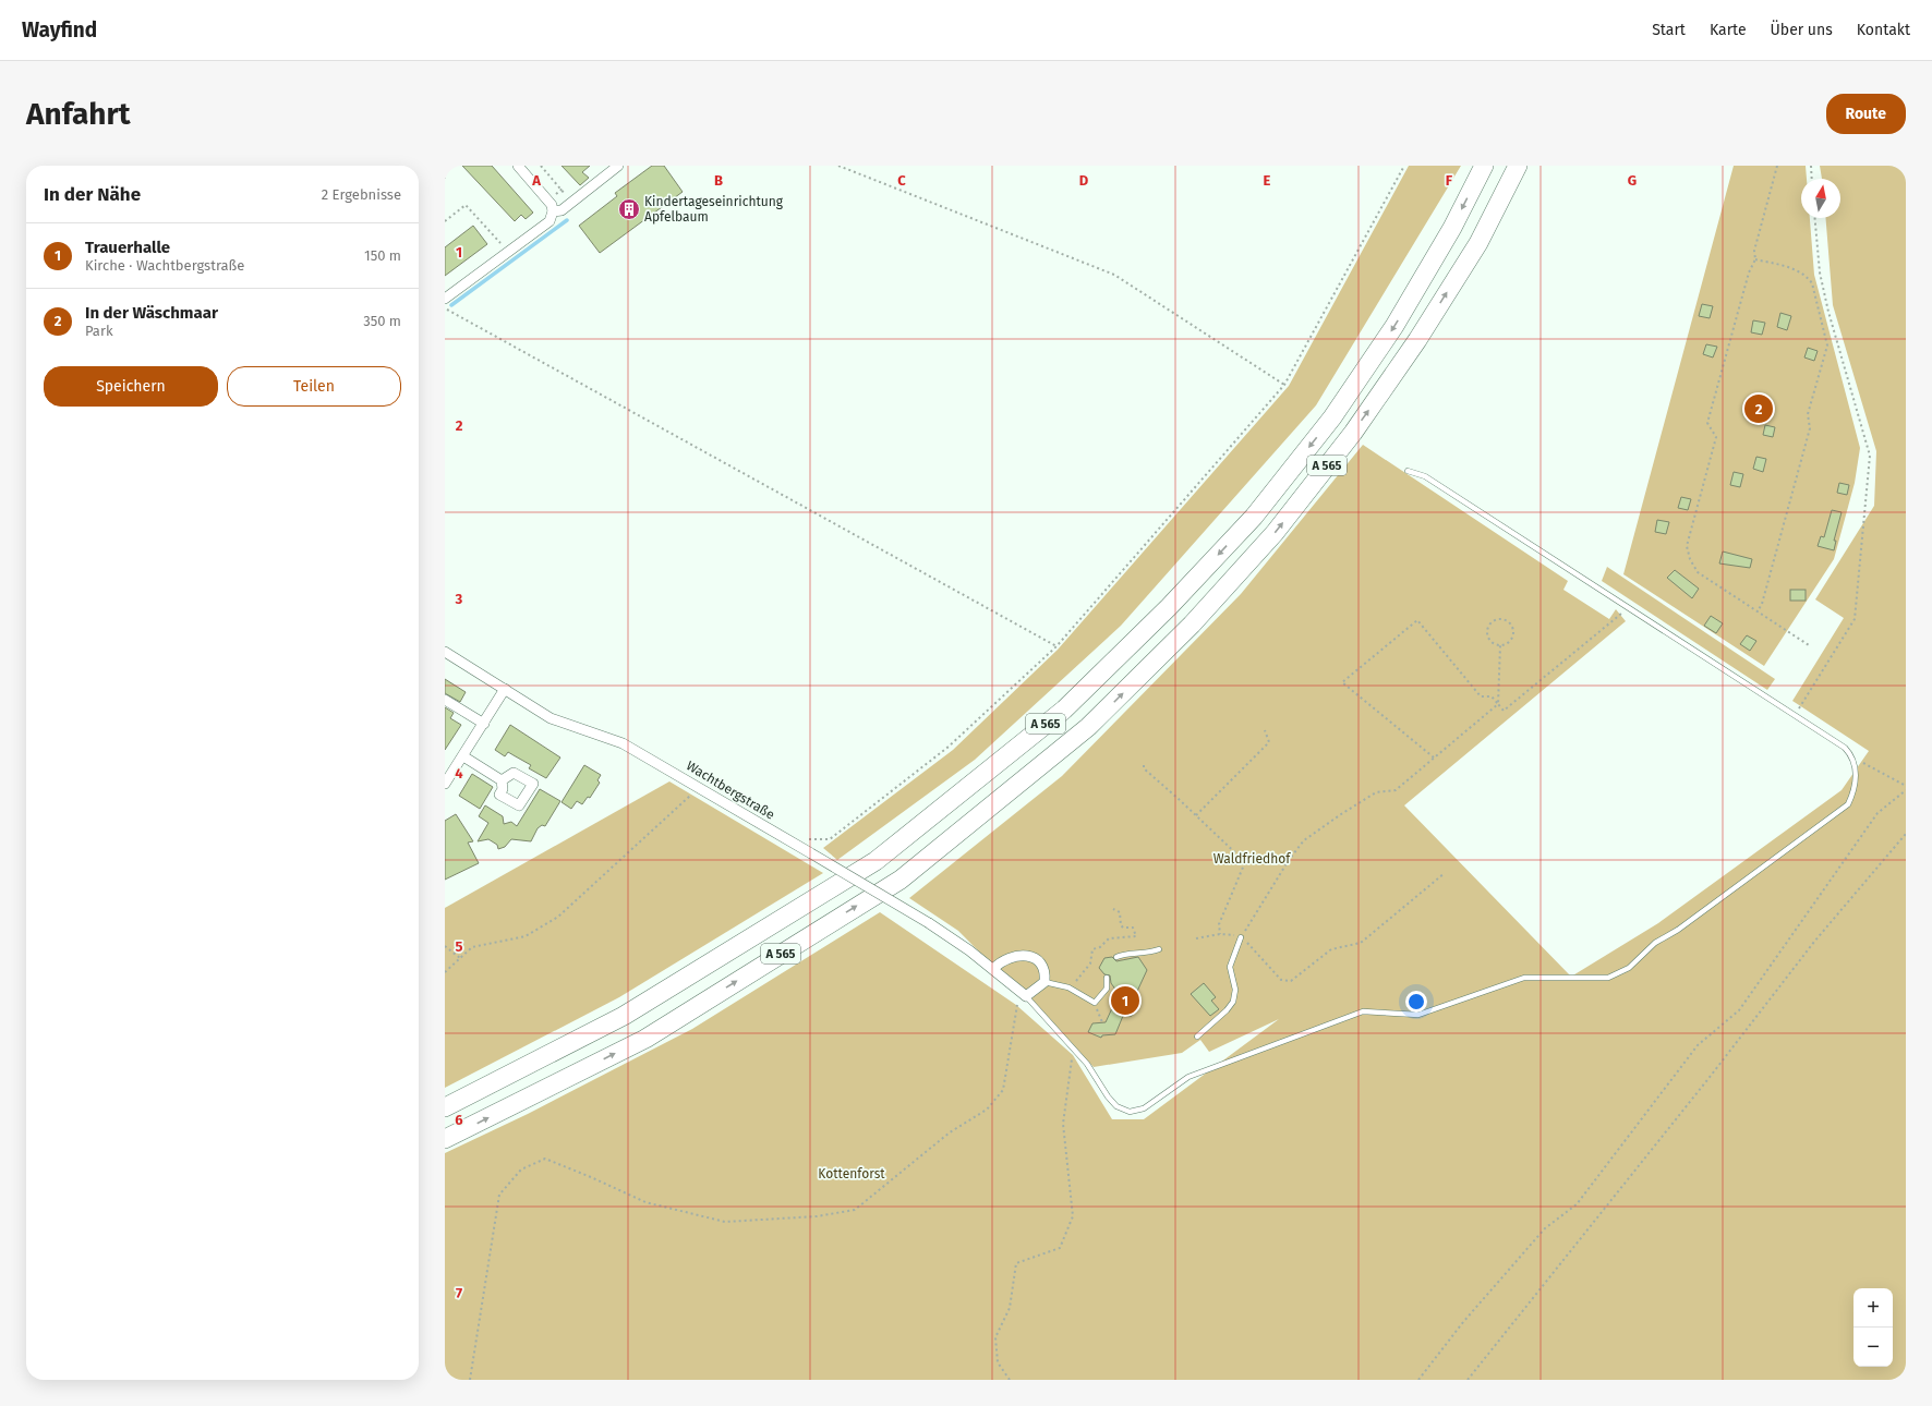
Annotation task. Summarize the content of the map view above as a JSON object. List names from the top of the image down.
{
  "streets": {
    "highway": ["A 565"],
    "street": ["Wachtbergstraße"]
  },
  "parks": ["Waldfriedhof", "Kottenforst"],
  "places": {
    "building": ["Kindertageseinrichtung Apfelbaum"]
  },
  "north": "top",
  "page": {
    "header": "Wayfind",
    "nav": [
      "Start",
      "Karte",
      "Über uns",
      "Kontakt"
    ],
    "buttons": [
      "Route",
      ["Speichern", "Teilen"]
    ],
    "title": "Anfahrt",
    "heading": ["In der Nähe", "2 Ergebnisse"],
    "list": [
      {
        "mark": "1",
        "name": "Trauerhalle",
        "note": "Kirche · Wachtbergstraße",
        "value": "150 m"
      },
      {
        "mark": "2",
        "name": "In der Wäschmaar",
        "note": "Park",
        "value": "350 m"
      }
    ],
    "pins": ["2", "1"],
    "map_buttons": ["+", "−"]
  },
  "grid": {
    "columns": [
      "A",
      "B",
      "C",
      "D",
      "E",
      "F",
      "G"
    ],
    "rows": [
      "1",
      "2",
      "3",
      "4",
      "5",
      "6",
      "7"
    ]
  }
}
